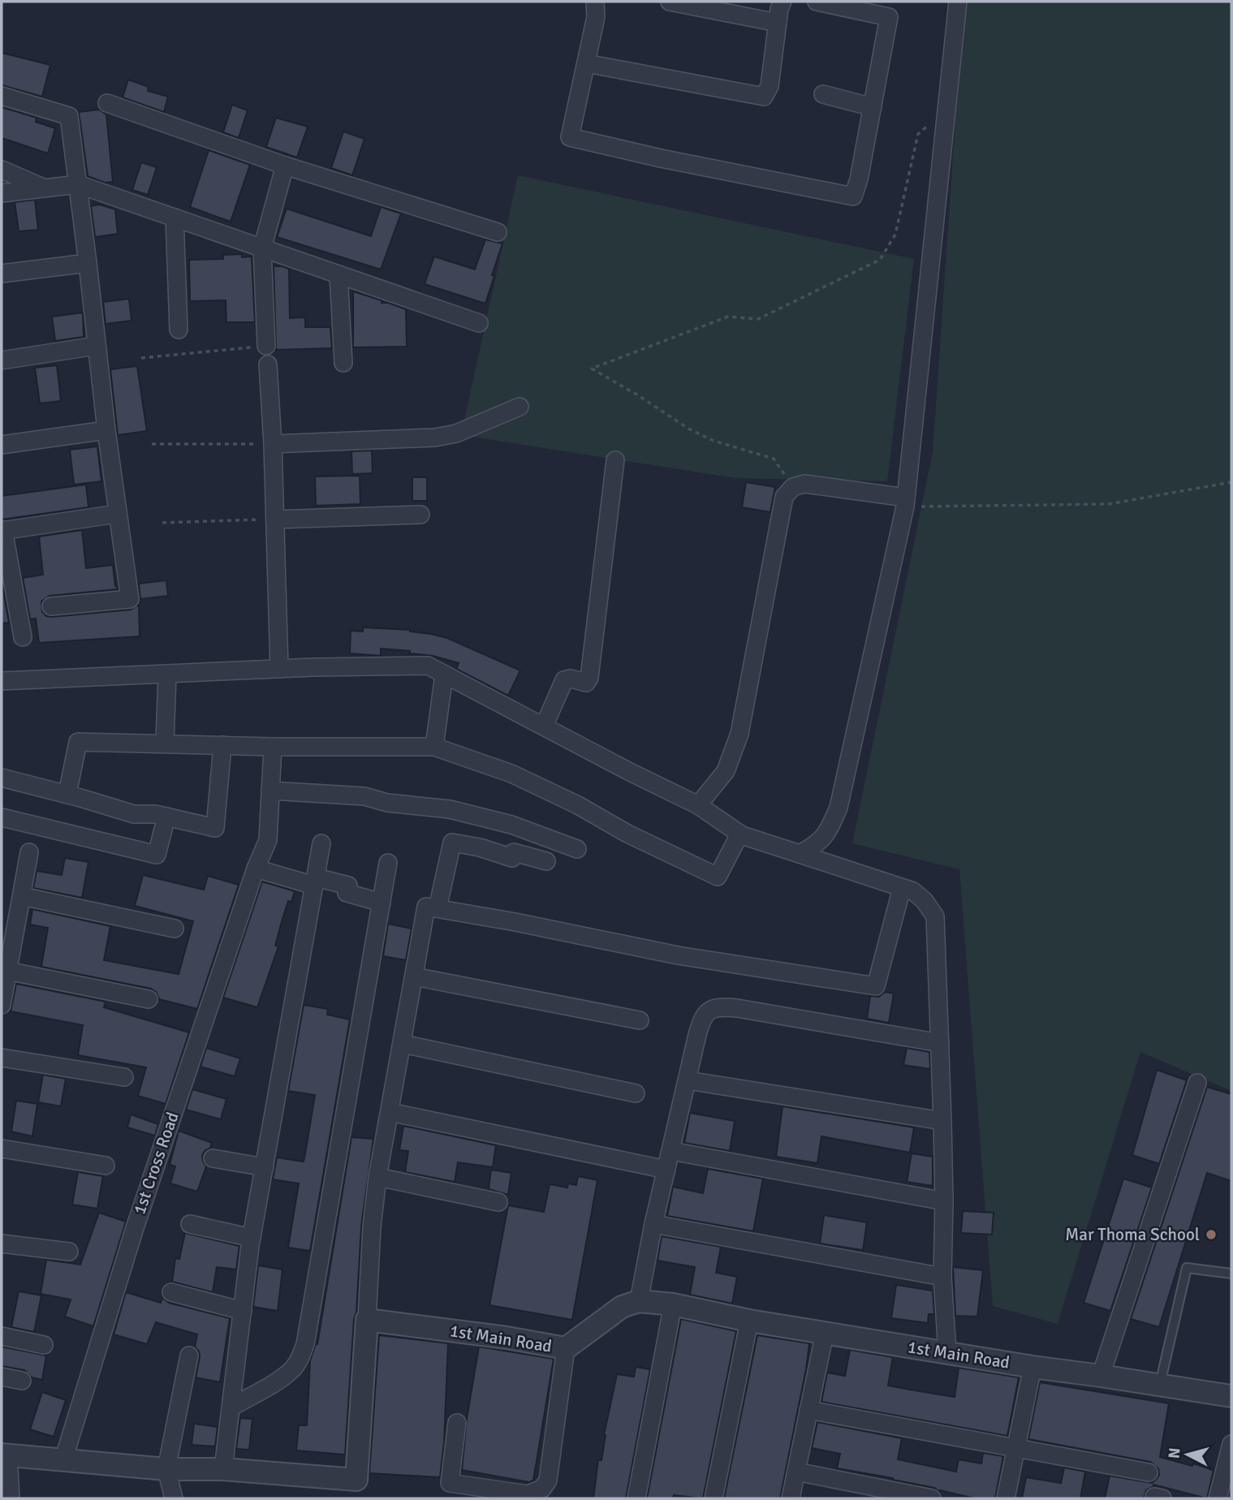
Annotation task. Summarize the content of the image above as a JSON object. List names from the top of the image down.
{
  "streets": {
    "street": ["1st Cross Road", "1st Main Road"]
  },
  "places": ["Mar Thoma School"],
  "north": "left"
}
